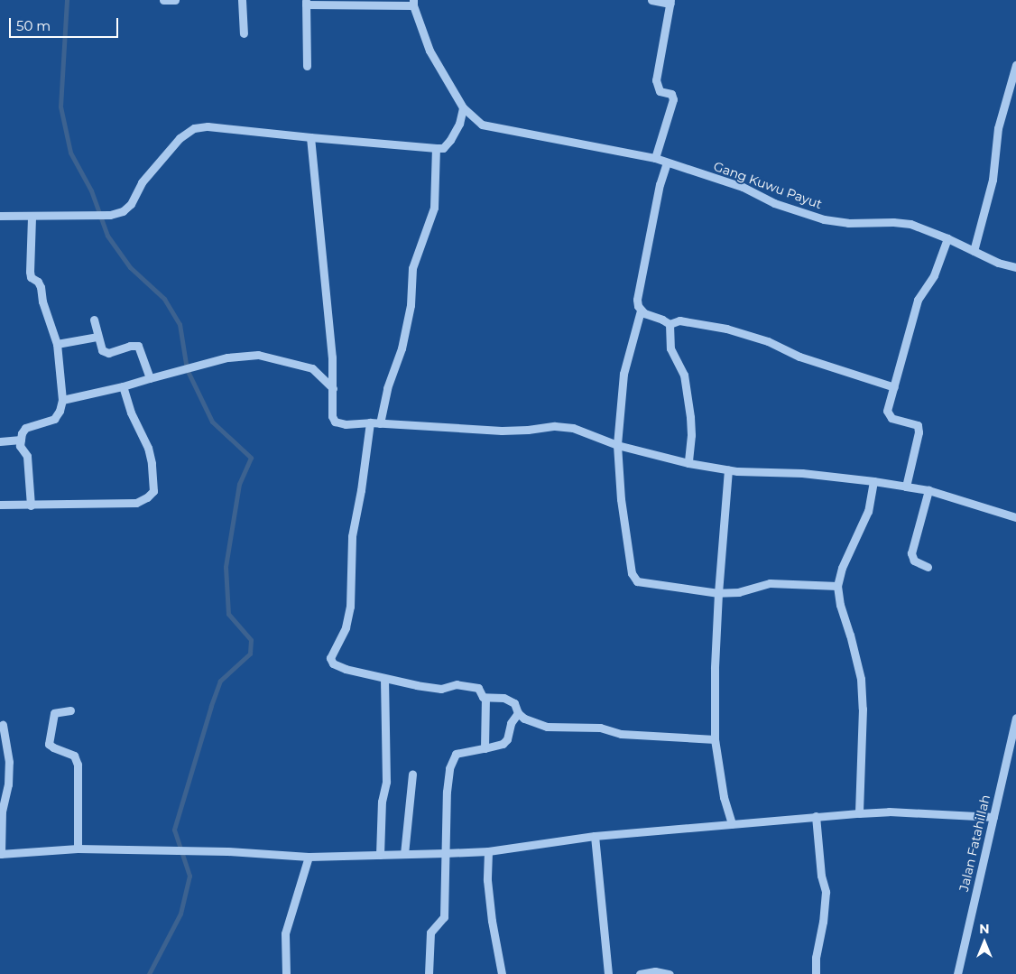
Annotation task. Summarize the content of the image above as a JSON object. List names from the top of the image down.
{
  "streets": {
    "street": ["Gang Kuwu Payut", "Jalan Fatahillah"]
  },
  "scale_bar": "50 m",
  "north": "top"
}
